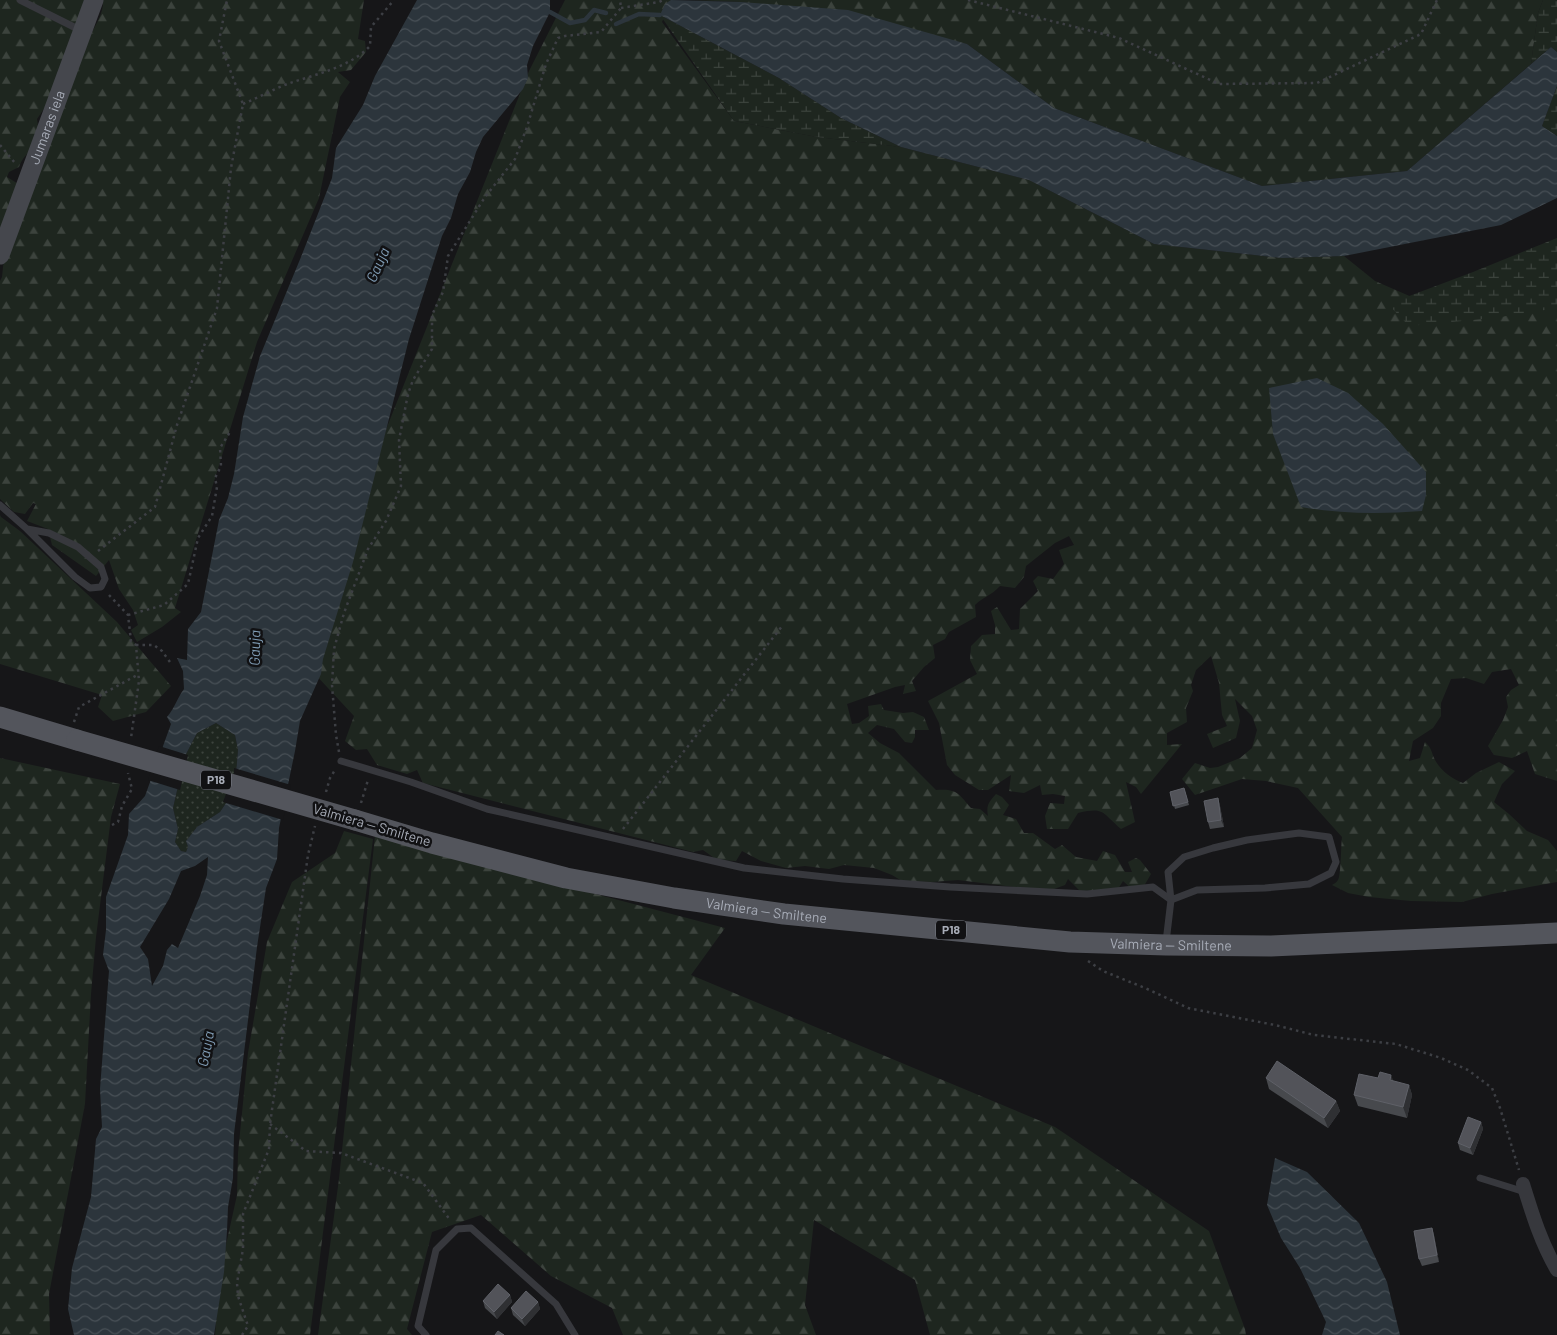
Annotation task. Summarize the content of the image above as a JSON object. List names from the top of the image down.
{
  "streets": {
    "main road": ["P18", "Valmiera — Smiltene"],
    "street": ["Jumaras iela"]
  },
  "water": ["Gauja"]
}
